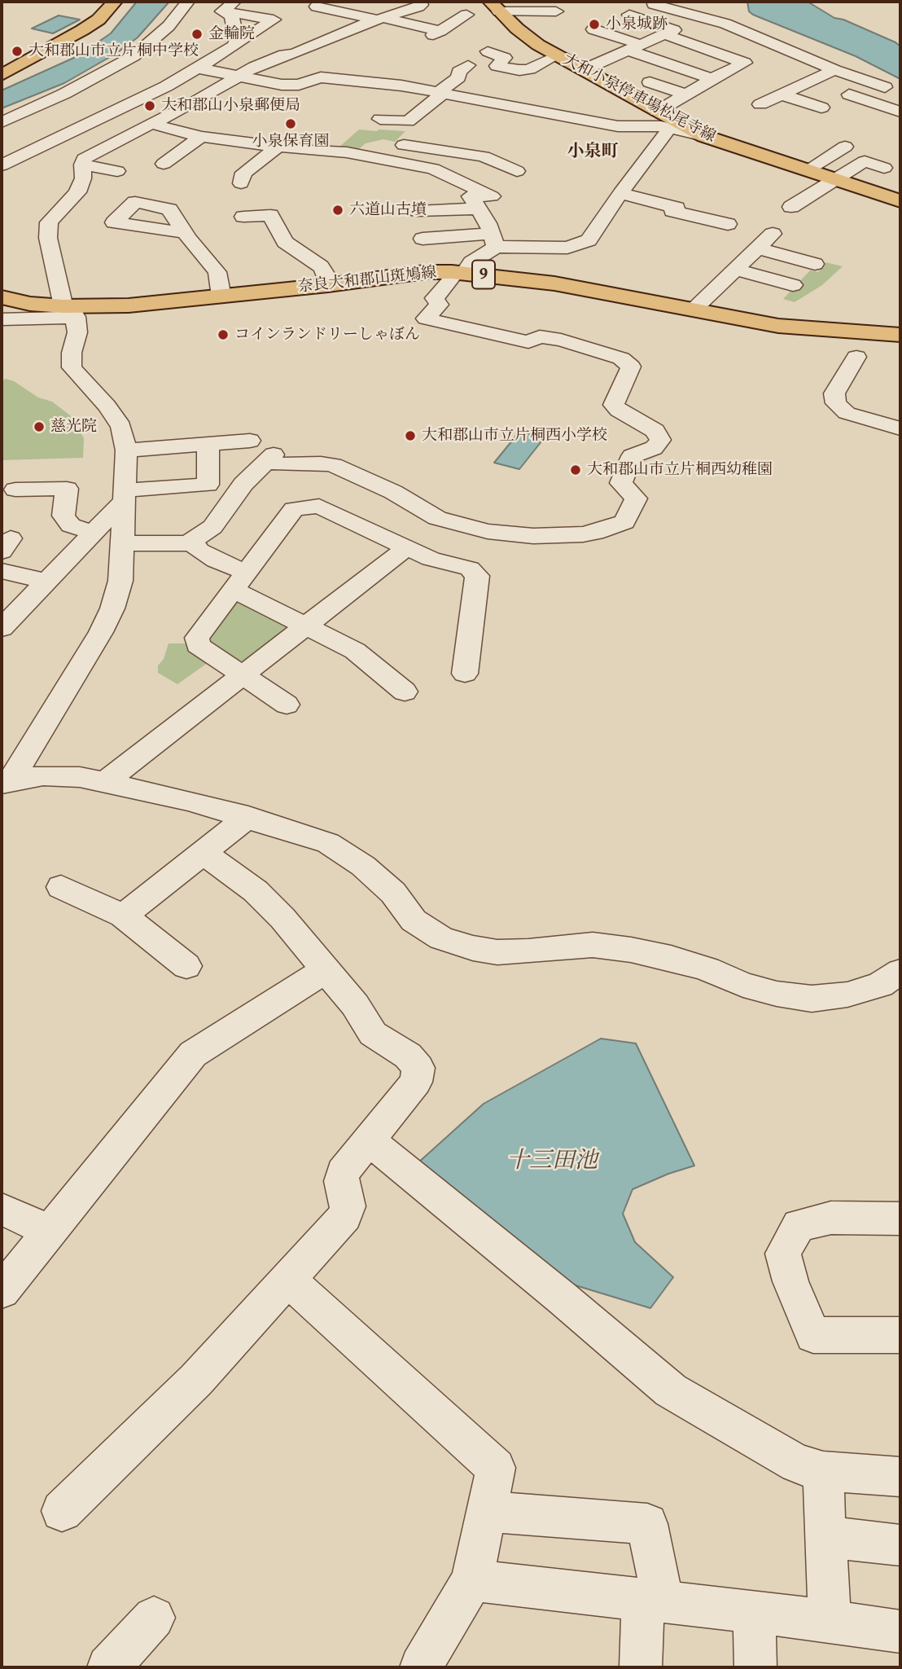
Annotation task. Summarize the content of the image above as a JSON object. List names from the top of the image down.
{
  "streets": {
    "main road": ["大和小泉停車場松尾寺線", "9", "奈良大和郡山斑鳩線"]
  },
  "districts": ["小泉町"],
  "water": ["十三田池"],
  "places": [
    "小泉城跡",
    "金輪院",
    "大和郡山市立片桐中学校",
    "大和郡山小泉郵便局",
    "小泉保育園",
    "六道山古墳",
    "コインランドリーしゃぼん",
    "慈光院",
    "大和郡山市立片桐西小学校",
    "大和郡山市立片桐西幼稚園"
  ]
}
